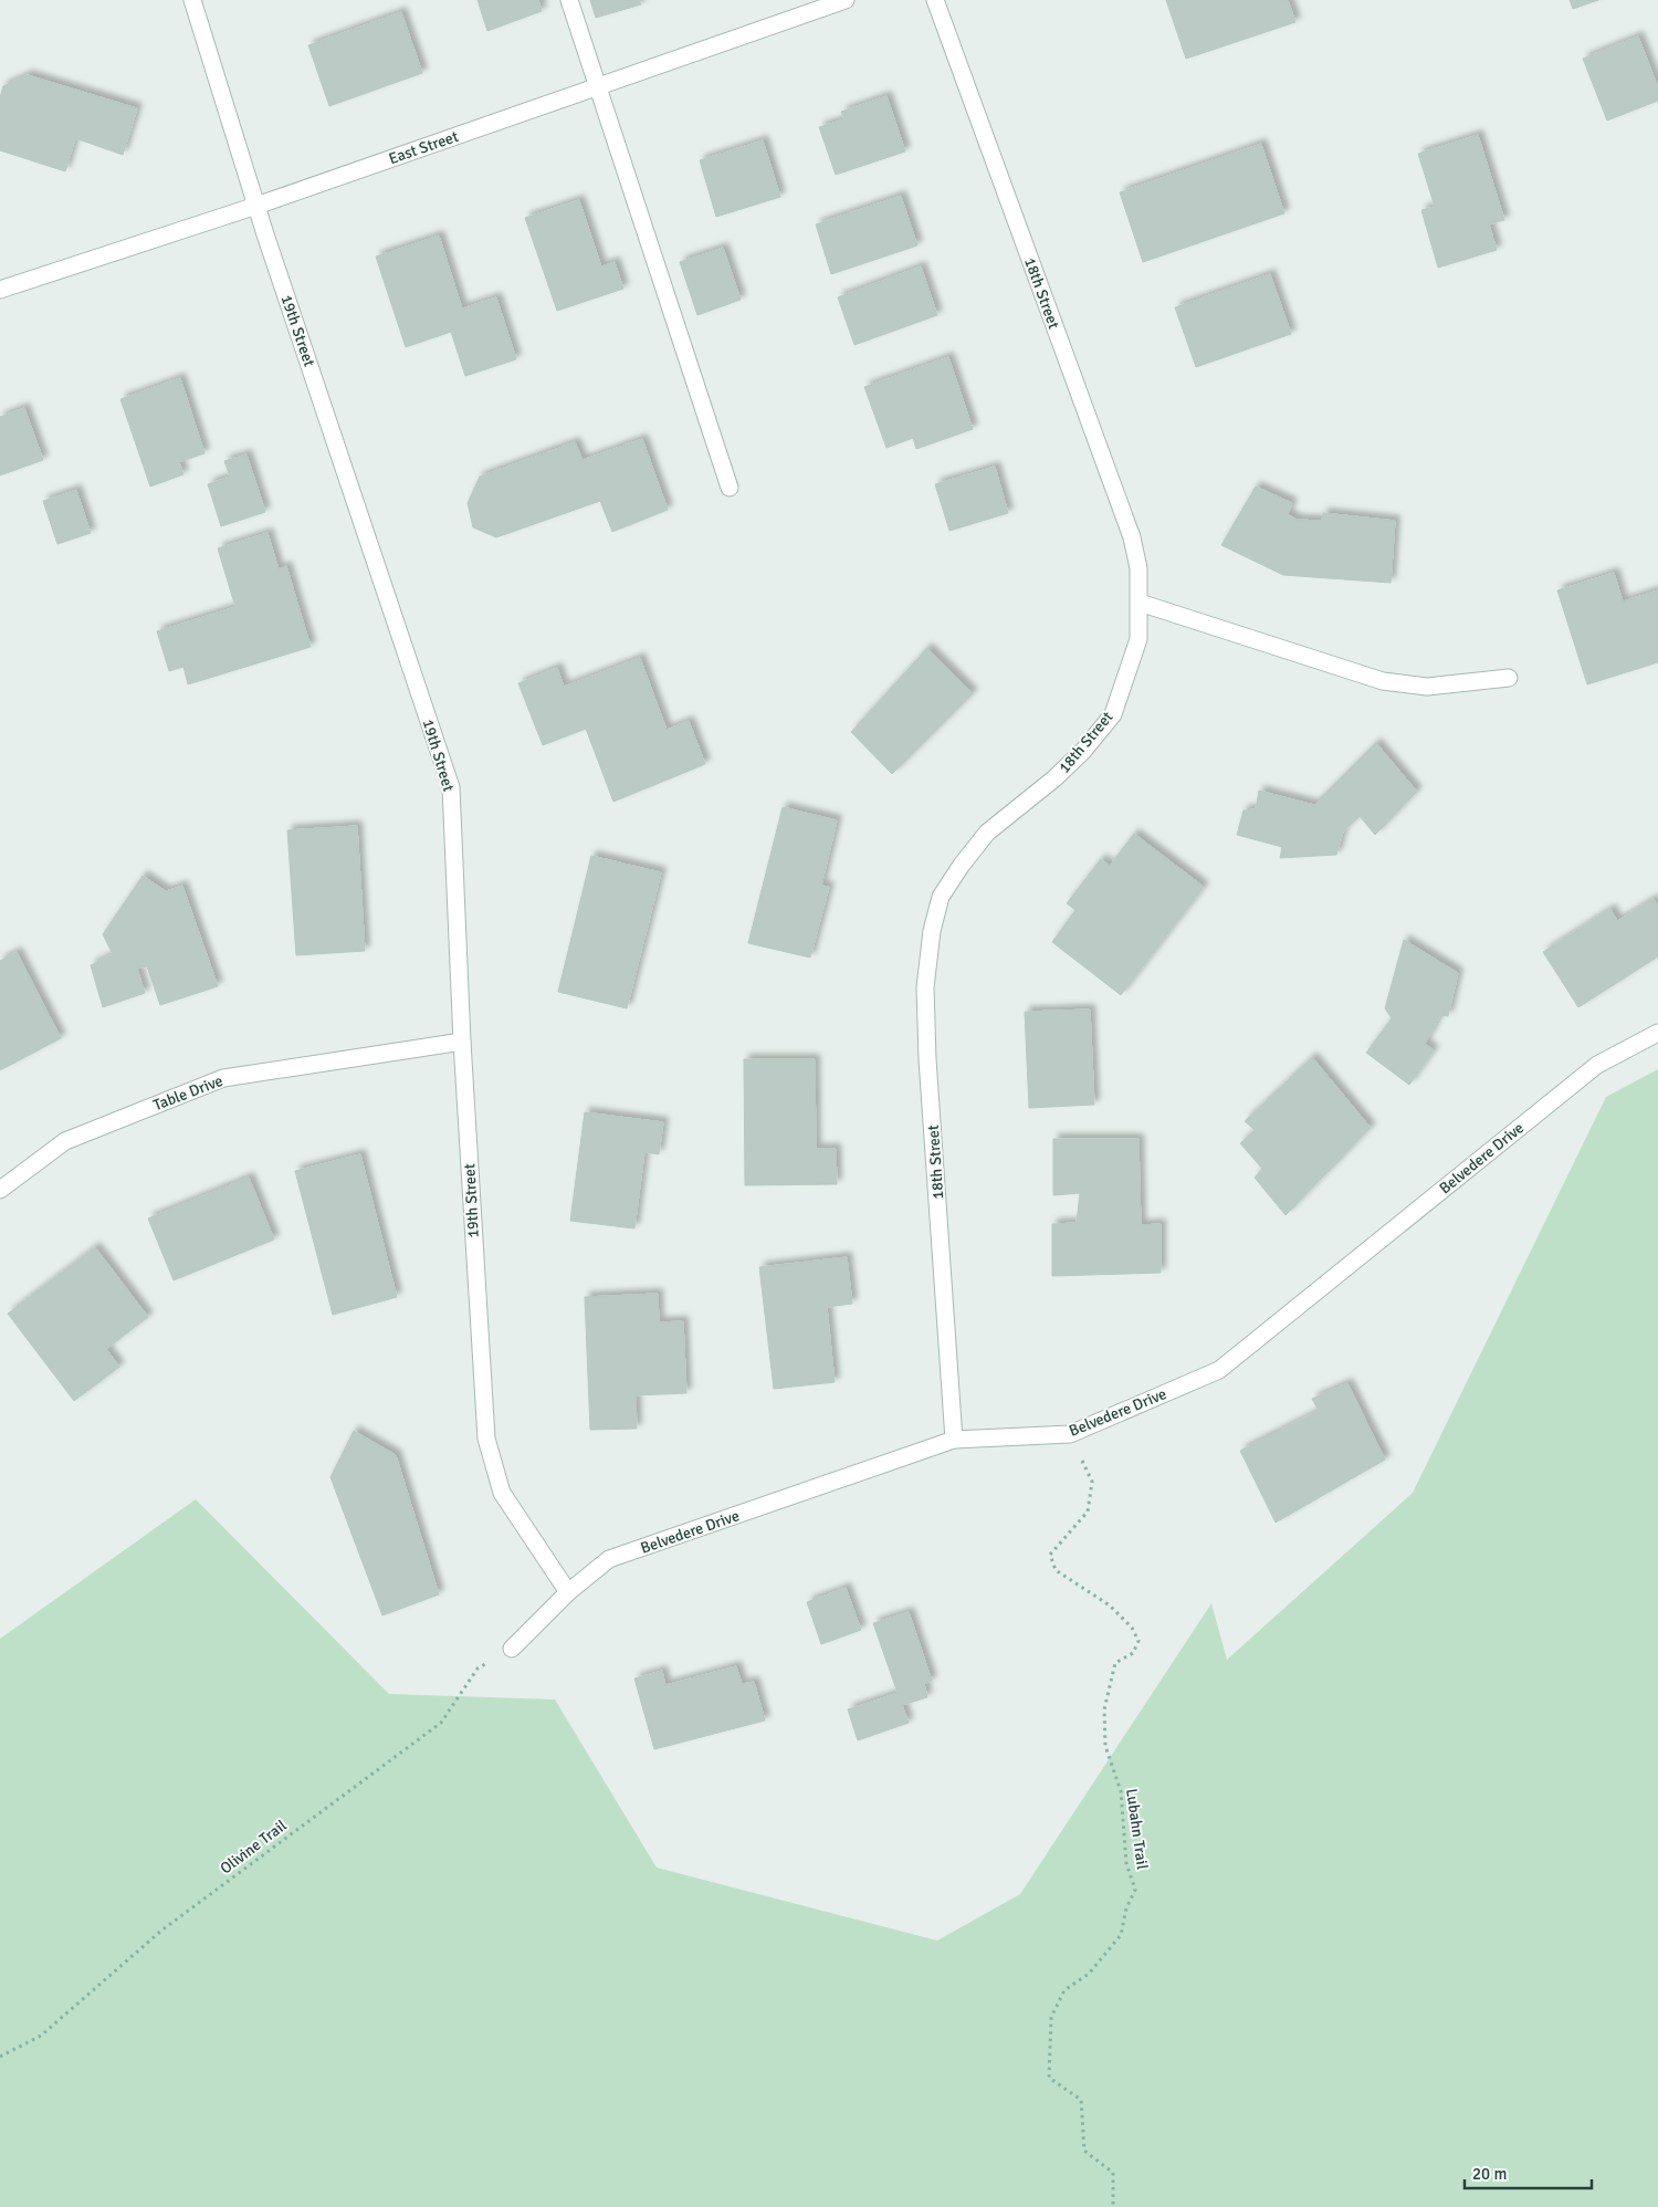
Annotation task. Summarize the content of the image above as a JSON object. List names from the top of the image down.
{
  "streets": {
    "street": [
      "East Street",
      "18th Street",
      "19th Street",
      "Table Drive",
      "Belvedere Drive"
    ],
    "path": ["Lubahn Trail", "Olivine Trail"]
  },
  "crossings": [
    ["East Street", "19th Street"],
    ["18th Street", "Belvedere Drive"],
    ["19th Street", "Table Drive"],
    ["19th Street", "Belvedere Drive"],
    ["Belvedere Drive", "Lubahn Trail"],
    ["Belvedere Drive", "Olivine Trail"]
  ],
  "scale_bar": "20 m"
}
